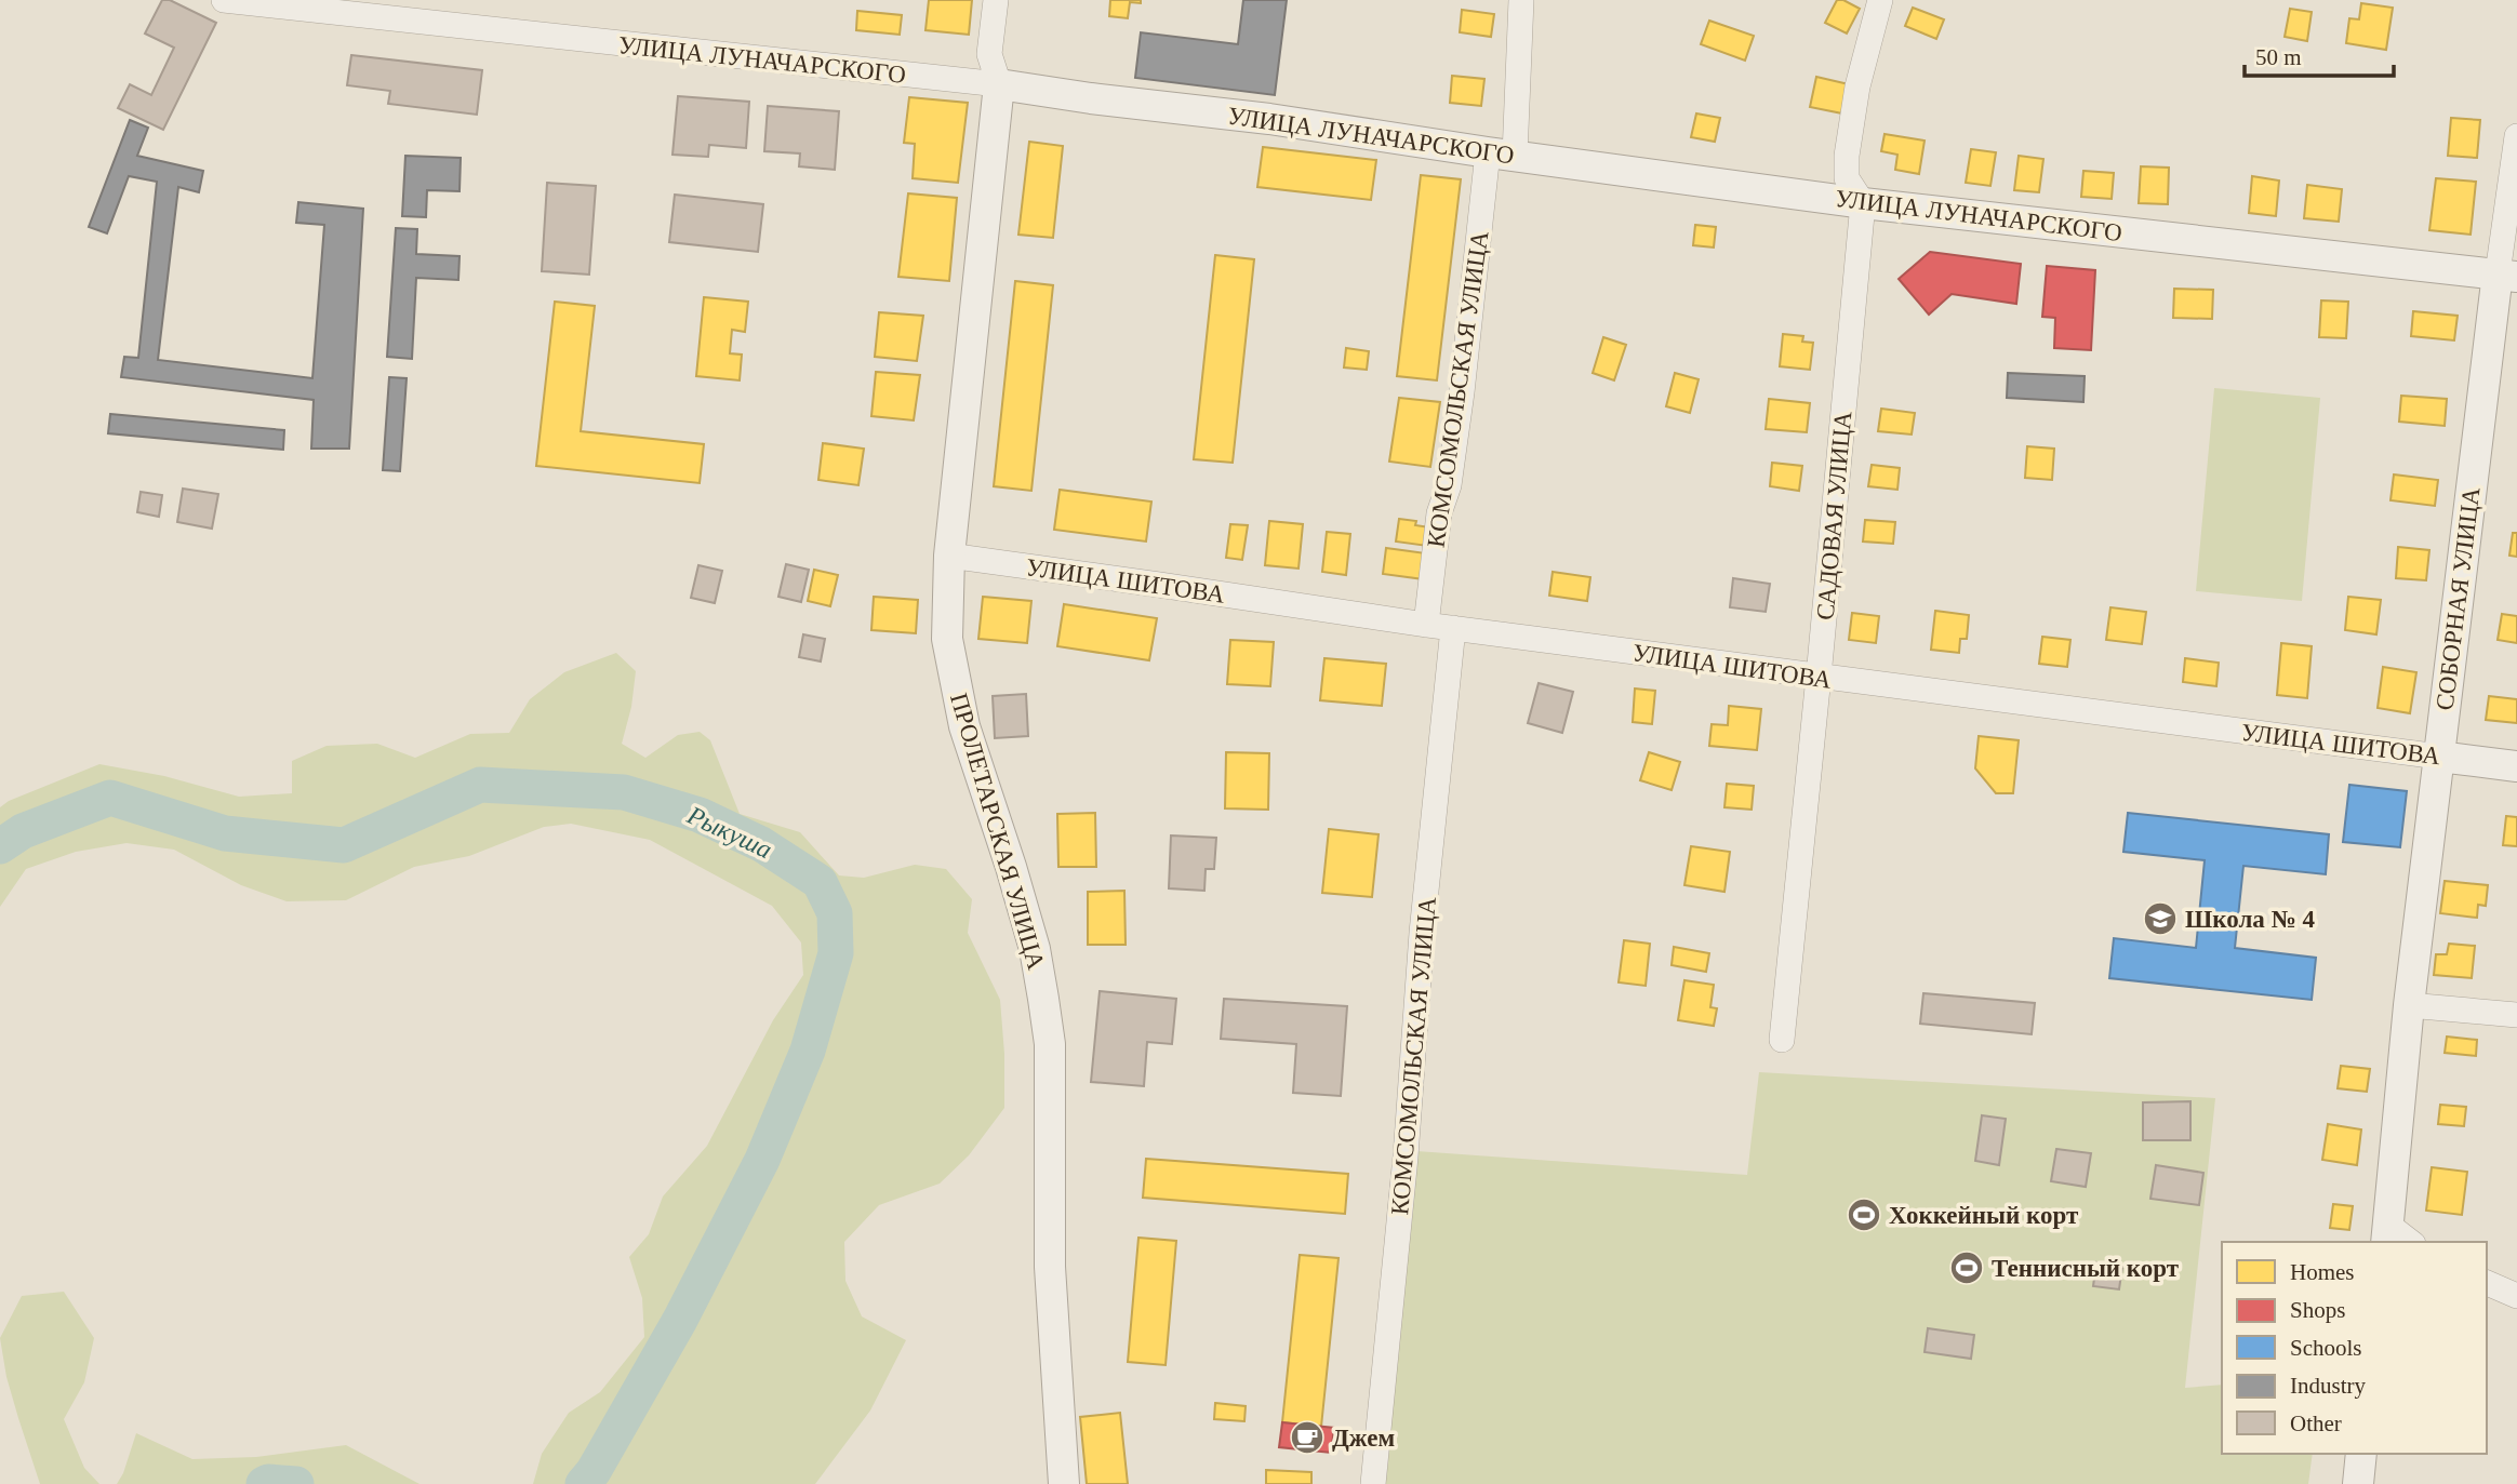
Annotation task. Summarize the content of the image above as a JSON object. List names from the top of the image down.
{
  "streets": {
    "street": [
      "УЛИЦА ЛУНАЧАРСКОГО",
      "КОМСОМОЛЬСКАЯ УЛИЦА",
      "САДОВАЯ УЛИЦА",
      "УЛИЦА ШИТОВА",
      "СОБОРНАЯ УЛИЦА",
      "ПРОЛЕТАРСКАЯ УЛИЦА"
    ]
  },
  "crossings": [
    ["УЛИЦА ЛУНАЧАРСКОГО", "КОМСОМОЛЬСКАЯ УЛИЦА"],
    ["УЛИЦА ЛУНАЧАРСКОГО", "САДОВАЯ УЛИЦА"],
    ["УЛИЦА ЛУНАЧАРСКОГО", "СОБОРНАЯ УЛИЦА"],
    ["УЛИЦА ЛУНАЧАРСКОГО", "ПРОЛЕТАРСКАЯ УЛИЦА"],
    ["КОМСОМОЛЬСКАЯ УЛИЦА", "УЛИЦА ШИТОВА"],
    ["САДОВАЯ УЛИЦА", "УЛИЦА ШИТОВА"],
    ["УЛИЦА ШИТОВА", "СОБОРНАЯ УЛИЦА"],
    ["УЛИЦА ШИТОВА", "ПРОЛЕТАРСКАЯ УЛИЦА"]
  ],
  "water": ["Рыкуша"],
  "places": {
    "school or university": ["Школа № 4"],
    "sports": ["Хоккейный корт", "Теннисный корт"],
    "cafe": ["Джем"]
  },
  "legend": [
    "Homes",
    "Shops",
    "Schools",
    "Industry",
    "Other"
  ],
  "scale_bar": "50 m"
}
